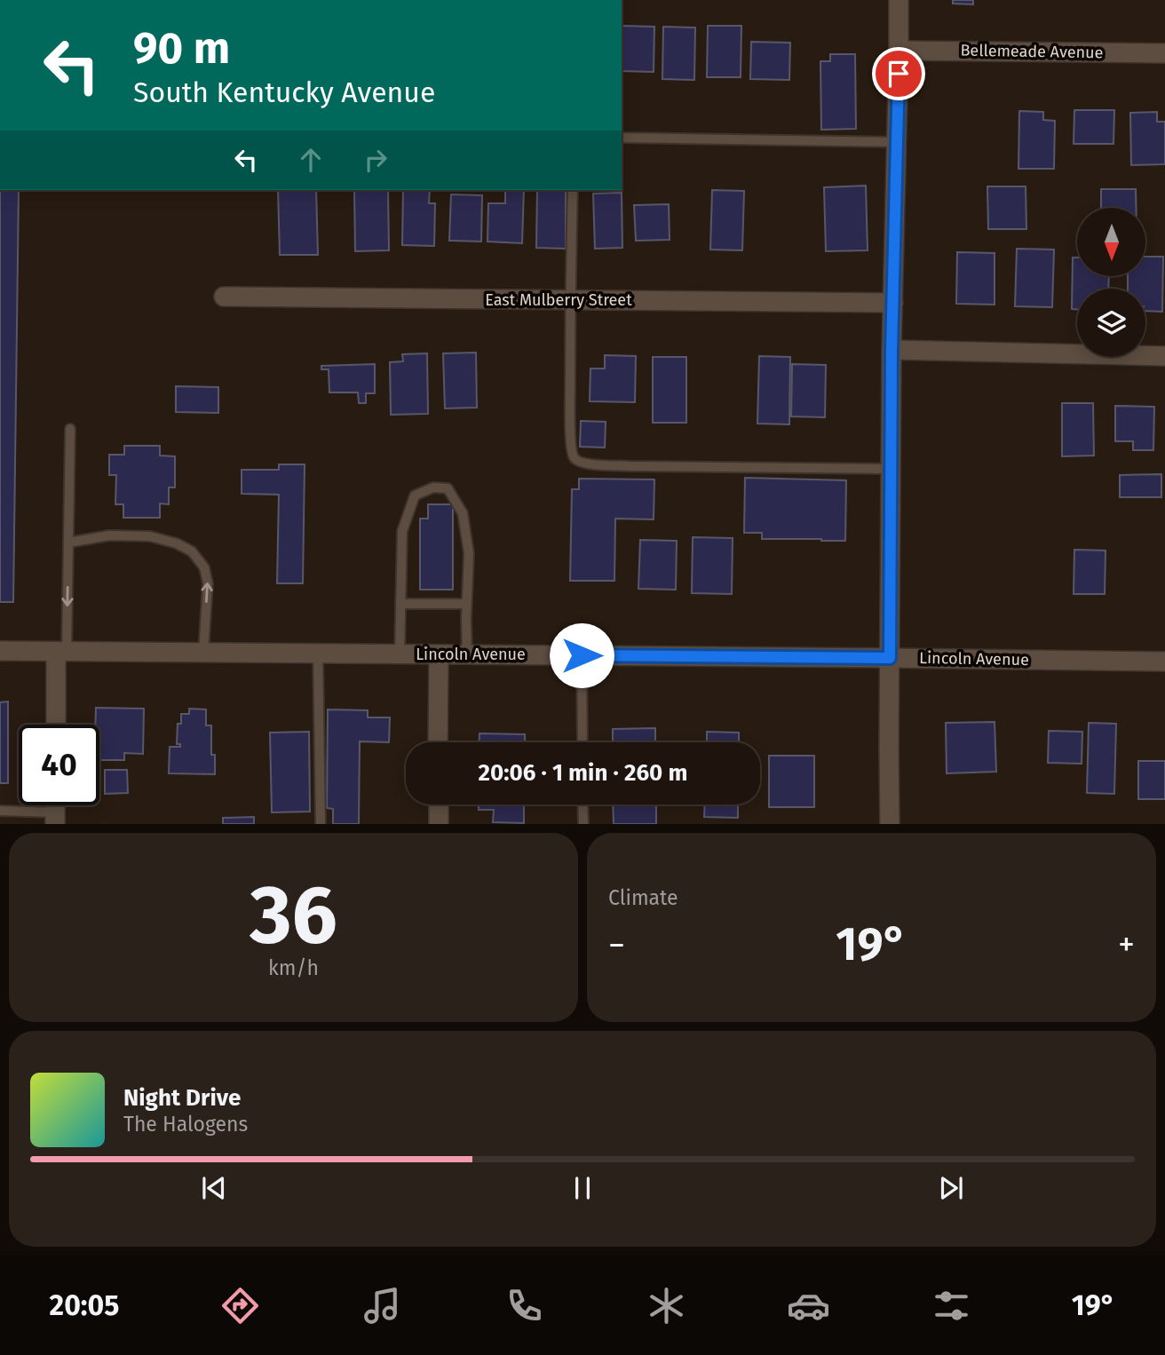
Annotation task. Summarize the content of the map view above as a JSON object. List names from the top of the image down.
{
  "streets": {
    "street": ["Bellemeade Avenue", "East Mulberry Street", "Lincoln Avenue"]
  },
  "north": "bottom",
  "page": {
    "turn": ["90 m", "South Kentucky Avenue"],
    "limit": "40",
    "trip": "20:06 · 1 min · 260 m",
    "tile": [
      ["36", "km/h"],
      "Climate"
    ],
    "heat": ["−", "19°", "+"],
    "song": ["Night Drive", "The Halogens"],
    "tabs": ["20:05", "19°"]
  }
}
